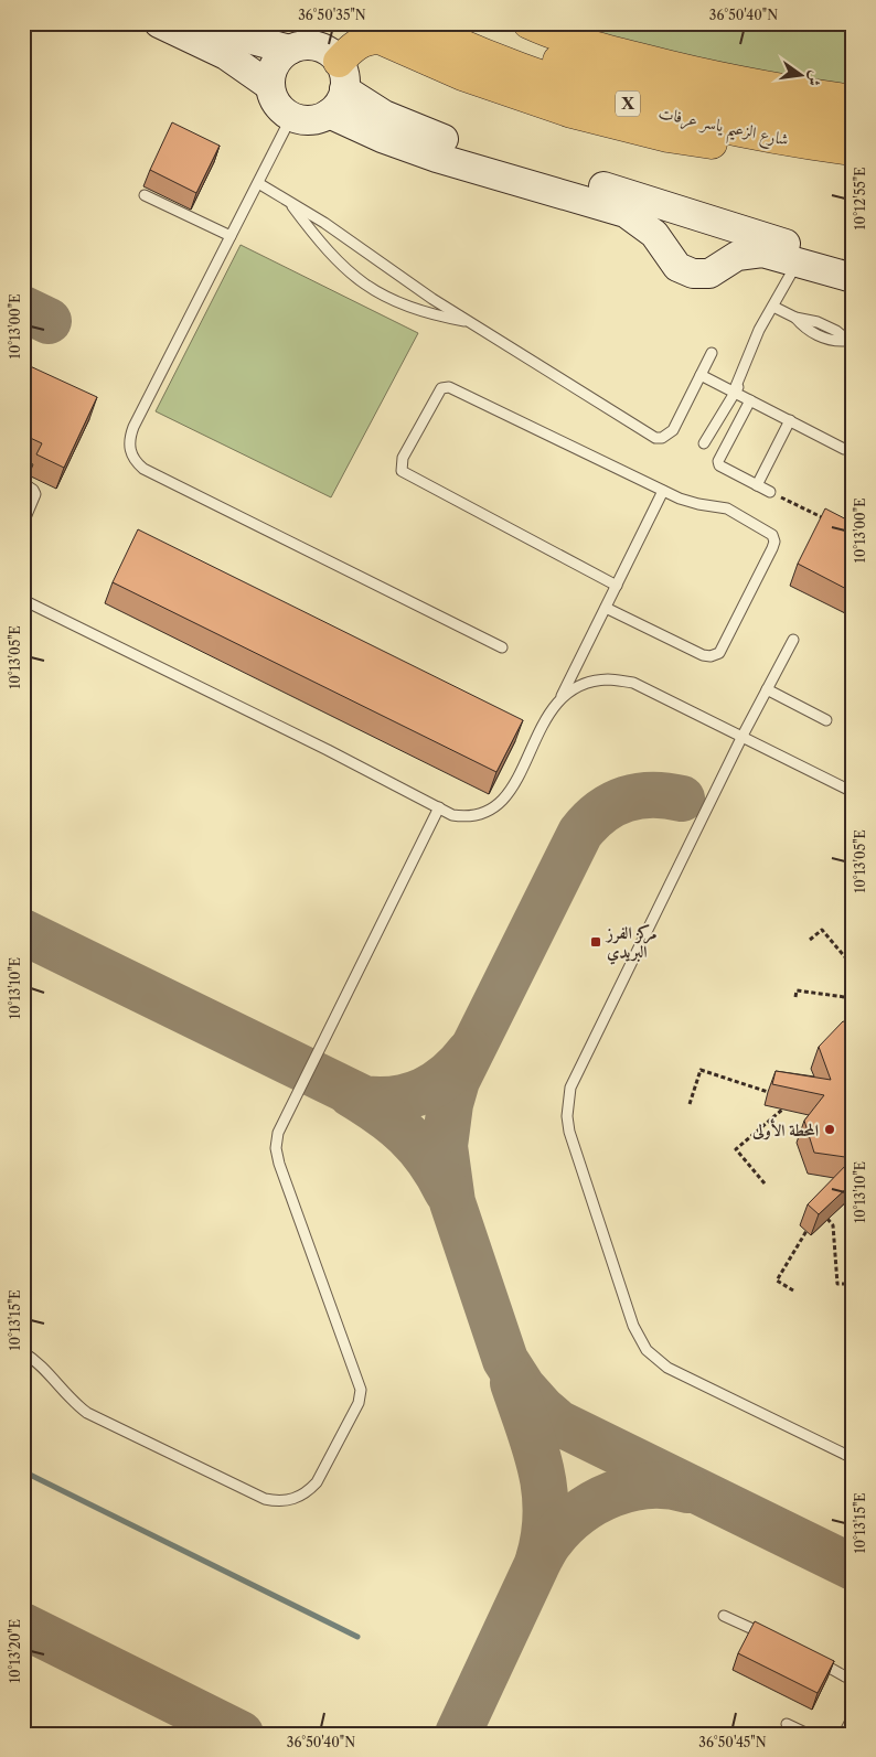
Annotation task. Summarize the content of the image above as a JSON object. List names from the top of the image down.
{
  "streets": {
    "highway": ["X", "شارع الزعيم ياسر عرفات"]
  },
  "places": {
    "transit": ["مركز الفرز البريدي"],
    "other": ["المحطة الأولى"]
  },
  "north": "right",
  "coordinates": [
    "36°50'35\"N",
    "36°50'40\"N",
    "10°12'55\"E",
    "10°13'00\"E",
    "10°13'05\"E",
    "10°13'10\"E",
    "10°13'15\"E",
    "10°13'20\"E",
    "36°50'45\"N"
  ]
}
